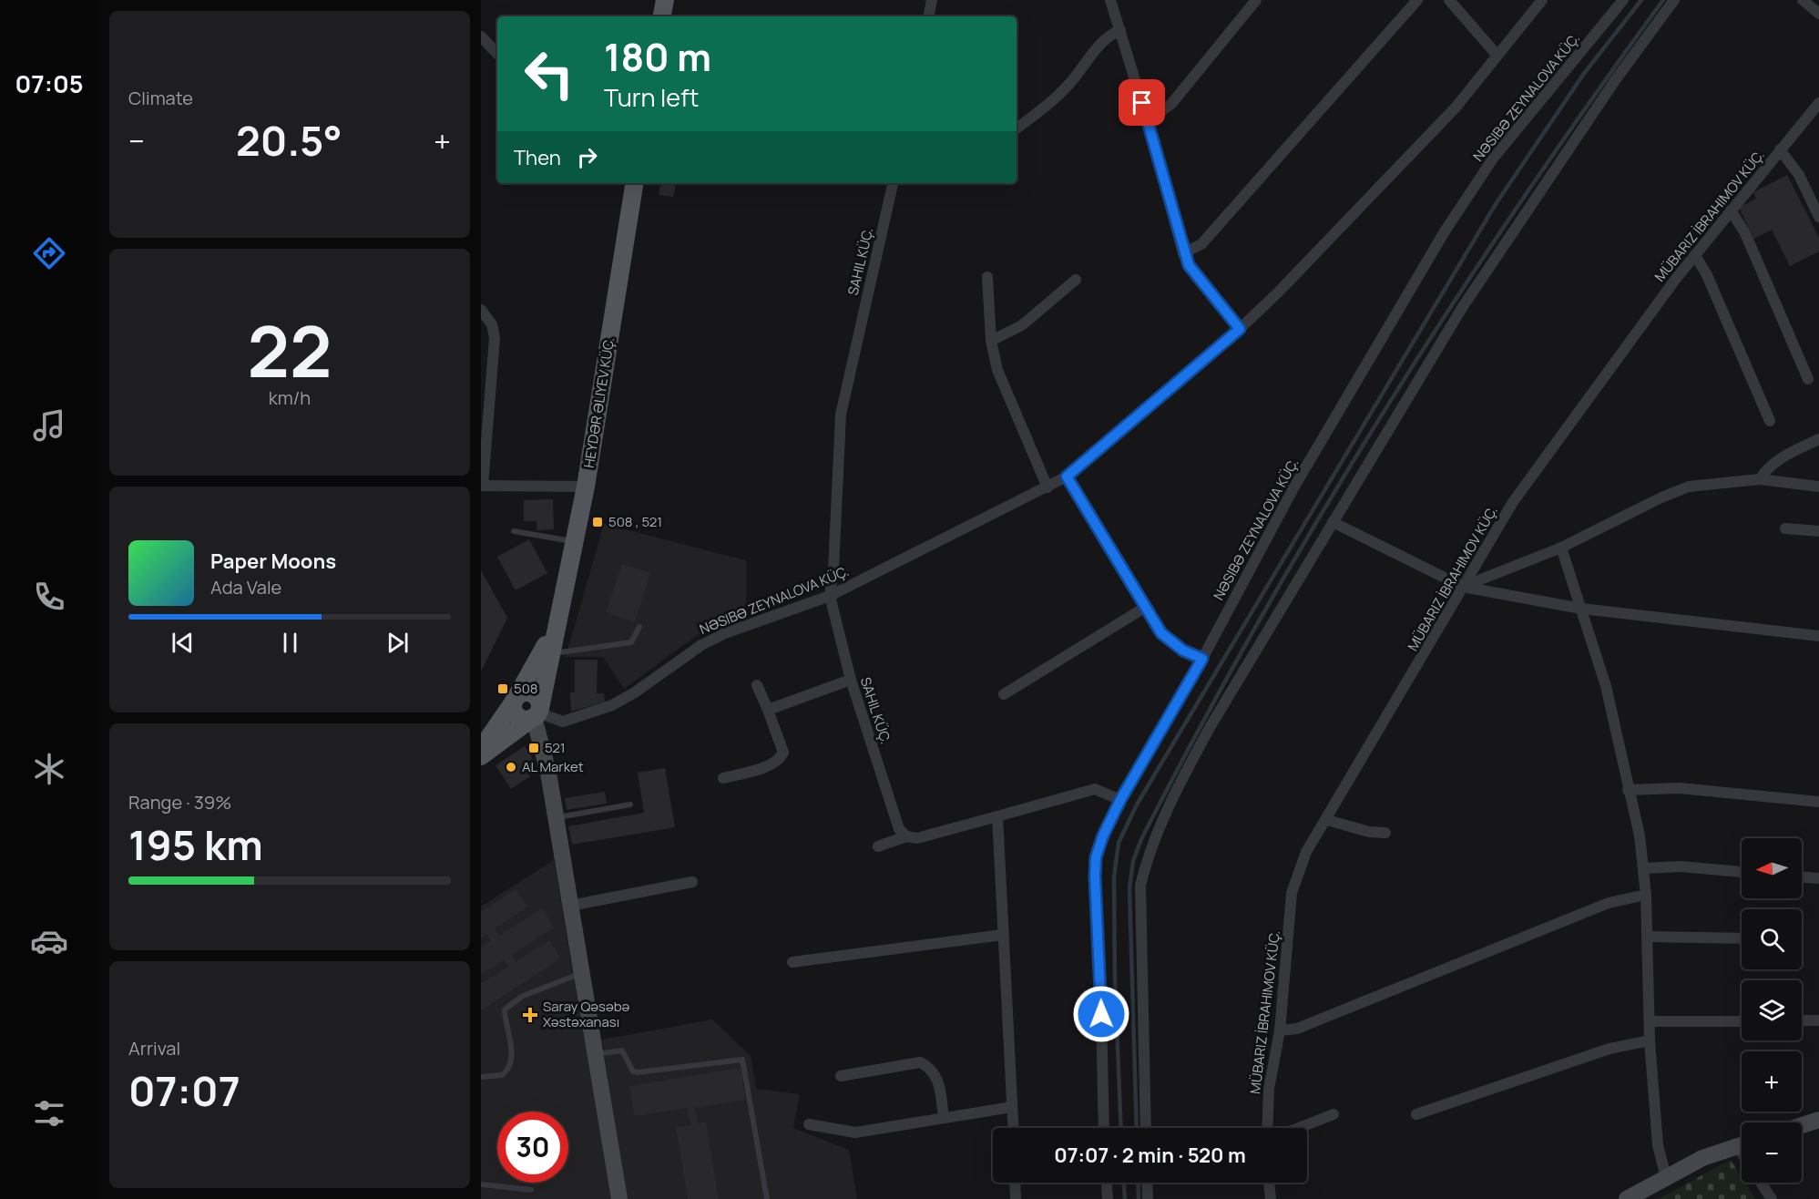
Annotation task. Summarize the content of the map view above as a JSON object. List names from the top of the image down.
{
  "streets": {
    "main road": ["HEYDƏR ƏLIYEV KÜÇ."],
    "street": ["NƏSIBƏ ZEYNALOVA KÜÇ.", "MÜBARIZ İBRAHIMOV KÜÇ.", "SAHIL KÜÇ."]
  },
  "crossings": [
    ["NƏSIBƏ ZEYNALOVA KÜÇ.", "SAHIL KÜÇ."]
  ],
  "places": {
    "transit": ["508 , 521", "508", "521"],
    "other": ["AL Market"],
    "health": ["Saray Qəsəbə Xəstəxanası"]
  },
  "north": "left",
  "page": {
    "tabs": "07:05",
    "tile": [
      "Climate",
      ["22", "km/h"],
      ["Range · 39%", "195 km"],
      ["Arrival", "07:07"]
    ],
    "turn": ["180 m", "Turn left"],
    "heat": ["−", "20.5°", "+"],
    "then": "Then",
    "song": ["Paper Moons", "Ada Vale"],
    "map_buttons": ["+", "−"],
    "limit": "30",
    "trip": "07:07 · 2 min · 520 m"
  }
}
